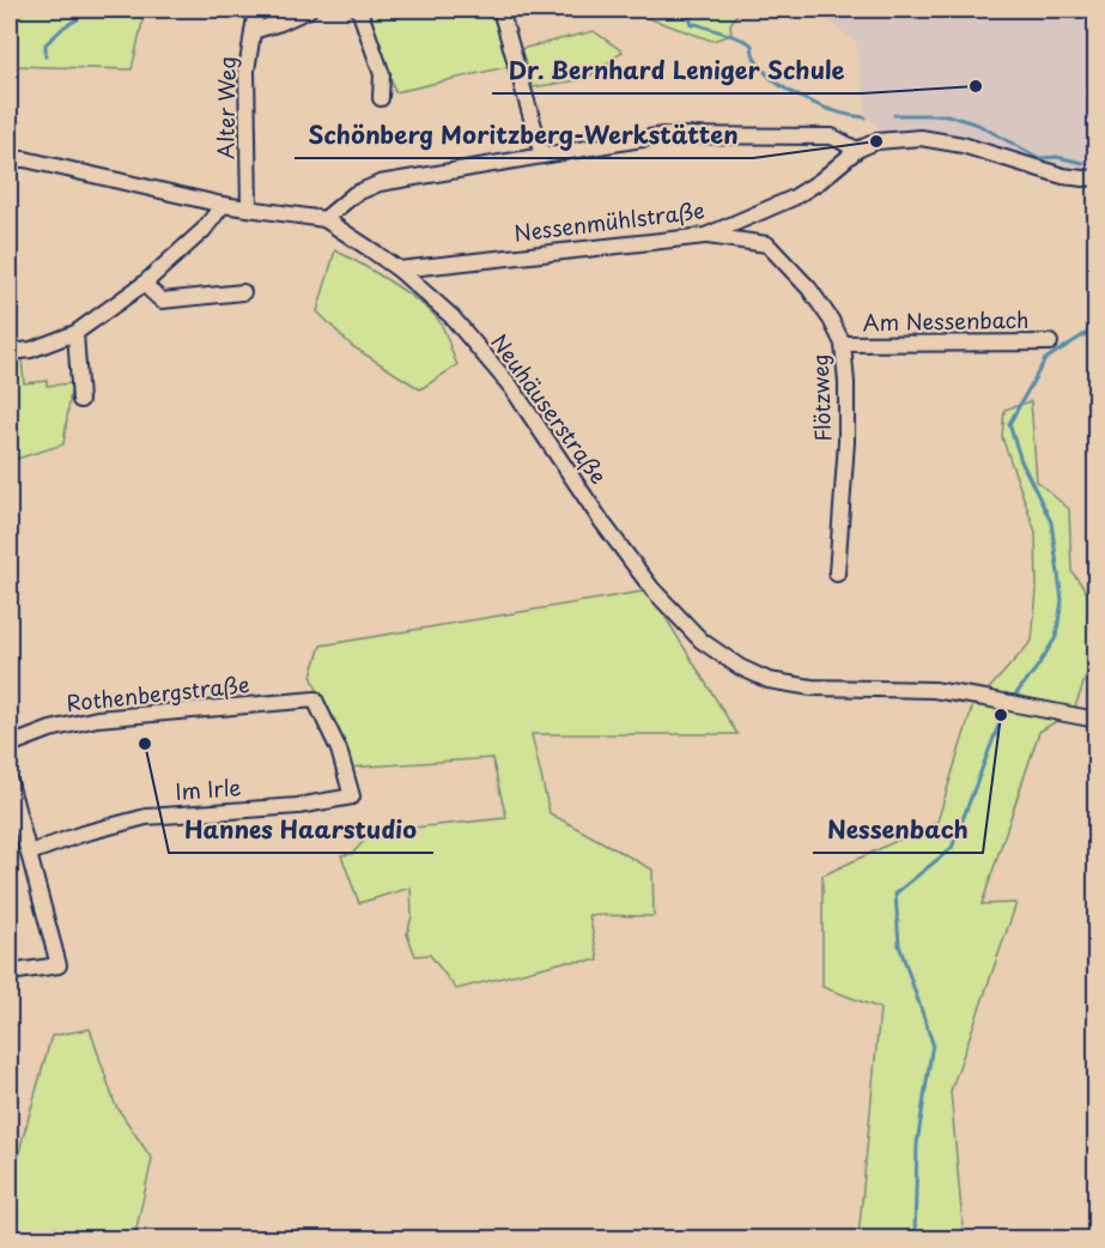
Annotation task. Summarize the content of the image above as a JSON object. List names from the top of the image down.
{
  "streets": {
    "street": [
      "Alter Weg",
      "Nessenmühlstraße",
      "Am Nessenbach",
      "Flötzweg",
      "Neuhäuserstraße",
      "Rothenbergstraße",
      "Im Irle"
    ]
  },
  "crossings": [
    ["Alter Weg", "Neuhäuserstraße"],
    ["Nessenmühlstraße", "Flötzweg"],
    ["Nessenmühlstraße", "Neuhäuserstraße"],
    ["Am Nessenbach", "Flötzweg"],
    ["Rothenbergstraße", "Im Irle"]
  ],
  "places": [
    "Dr. Bernhard Leniger Schule",
    "Schönberg Moritzberg-Werkstätten",
    "Nessenbach",
    "Hannes Haarstudio"
  ]
}
